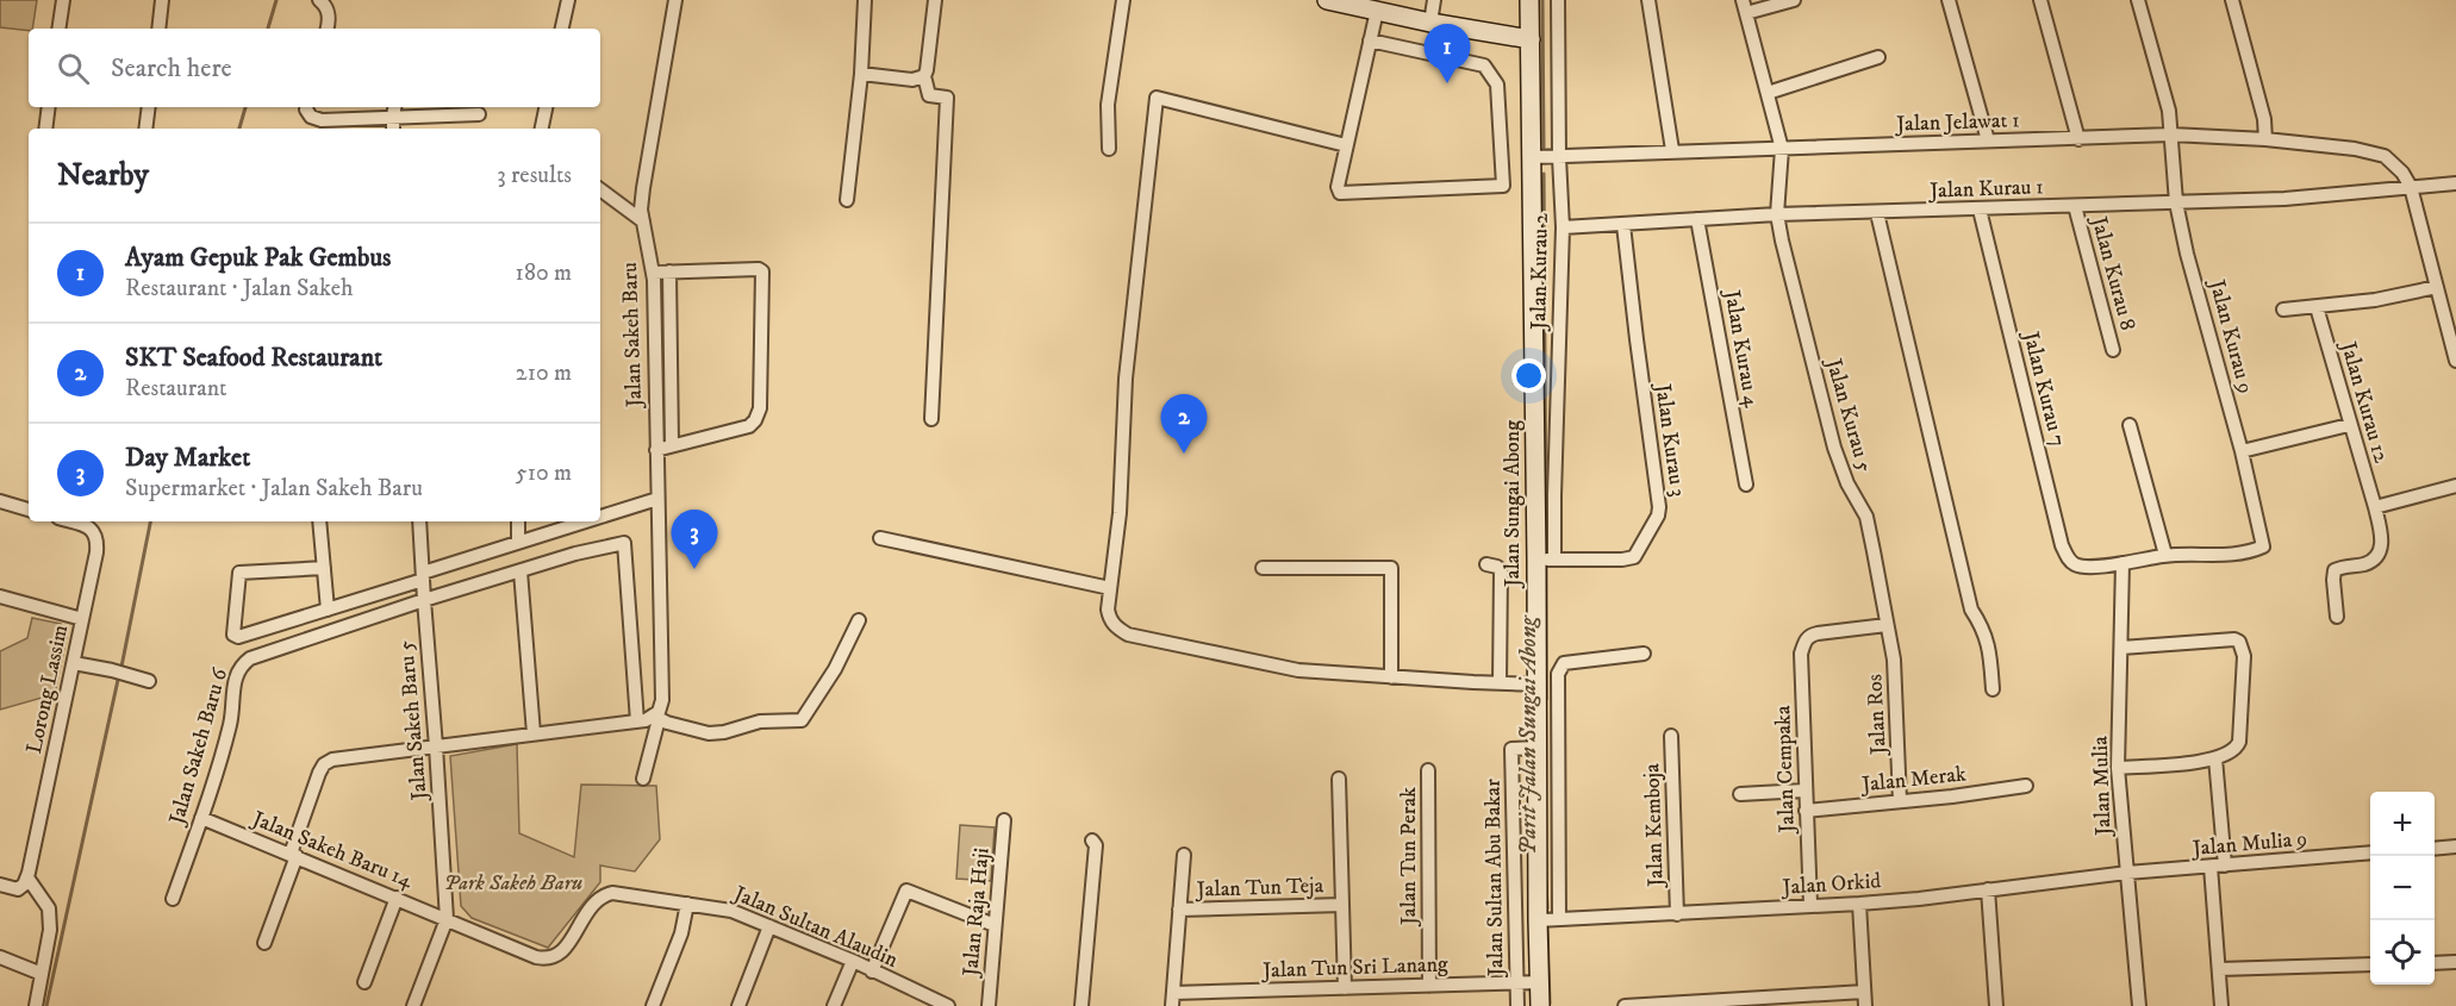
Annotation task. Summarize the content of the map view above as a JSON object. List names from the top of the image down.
{
  "streets": {
    "street": [
      "Jalan Jelawat 1",
      "Jalan Kurau 1",
      "Jalan Kurau 2",
      "Jalan Kurau 8",
      "Jalan Sakeh Baru",
      "Jalan Kurau 9",
      "Jalan Kurau 4",
      "Jalan Kurau 7",
      "Jalan Kurau 12",
      "Jalan Kurau 5",
      "Jalan Kurau 3",
      "Jalan Sungai Abong",
      "Lorong Lassim",
      "Jalan Ros",
      "Jalan Sakeh Baru 5",
      "Jalan Sakeh Baru 6",
      "Jalan Cempaka",
      "Jalan Merak",
      "Jalan Mulia",
      "Jalan Kemboja",
      "Jalan Mulia 9",
      "Jalan Sakeh Baru 14",
      "Jalan Tun Perak",
      "Jalan Sultan Abu Bakar",
      "Jalan Orkid",
      "Jalan Tun Teja",
      "Jalan Raja Haji",
      "Jalan Sultan Alaudin",
      "Jalan Tun Sri Lanang"
    ]
  },
  "crossings": [
    ["Jalan Jelawat 1", "Jalan Kurau 1"],
    ["Jalan Jelawat 1", "Jalan Kurau 2"],
    ["Jalan Jelawat 1", "Jalan Kurau 9"],
    ["Jalan Jelawat 1", "Jalan Kurau 5"],
    ["Jalan Jelawat 1", "Jalan Sungai Abong"],
    ["Jalan Kurau 1", "Jalan Kurau 2"],
    ["Jalan Kurau 1", "Jalan Kurau 8"],
    ["Jalan Kurau 1", "Jalan Kurau 9"],
    ["Jalan Kurau 1", "Jalan Kurau 4"],
    ["Jalan Kurau 1", "Jalan Kurau 7"],
    ["Jalan Kurau 1", "Jalan Kurau 5"],
    ["Jalan Kurau 1", "Jalan Kurau 3"],
    ["Jalan Kurau 2", "Jalan Sungai Abong"],
    ["Jalan Kurau 7", "Jalan Mulia"],
    ["Jalan Kurau 5", "Jalan Ros"],
    ["Jalan Kurau 5", "Jalan Cempaka"],
    ["Jalan Kurau 3", "Jalan Sungai Abong"],
    ["Jalan Sungai Abong", "Jalan Sultan Abu Bakar"],
    ["Jalan Sungai Abong", "Jalan Orkid"],
    ["Jalan Sungai Abong", "Jalan Tun Sri Lanang"],
    ["Jalan Ros", "Jalan Cempaka"],
    ["Jalan Ros", "Jalan Merak"],
    ["Jalan Sakeh Baru 5", "Jalan Sakeh Baru 6"],
    ["Jalan Sakeh Baru 5", "Jalan Sakeh Baru 14"],
    ["Jalan Sakeh Baru 5", "Jalan Sultan Alaudin"],
    ["Jalan Sakeh Baru 6", "Jalan Sakeh Baru 14"],
    ["Jalan Cempaka", "Jalan Merak"],
    ["Jalan Cempaka", "Jalan Orkid"],
    ["Jalan Mulia", "Jalan Mulia 9"],
    ["Jalan Mulia", "Jalan Orkid"],
    ["Jalan Kemboja", "Jalan Orkid"],
    ["Jalan Mulia 9", "Jalan Orkid"],
    ["Jalan Sakeh Baru 14", "Jalan Sultan Alaudin"],
    ["Jalan Tun Perak", "Jalan Tun Sri Lanang"],
    ["Jalan Sultan Abu Bakar", "Jalan Tun Sri Lanang"]
  ],
  "water": ["Parit Jalan Sungai Abong"],
  "parks": ["Park Sakeh Baru"],
  "page": {
    "pins": ["1", "2", "3"],
    "search": "Search here",
    "heading": ["Nearby", "3 results"],
    "list": [
      {
        "mark": "1",
        "name": "Ayam Gepuk Pak Gembus",
        "note": "Restaurant · Jalan Sakeh",
        "value": "180 m"
      },
      {
        "mark": "2",
        "name": "SKT Seafood Restaurant",
        "note": "Restaurant",
        "value": "210 m"
      },
      {
        "mark": "3",
        "name": "Day Market",
        "note": "Supermarket · Jalan Sakeh Baru",
        "value": "510 m"
      }
    ],
    "map_buttons": ["+", "−"]
  }
}
